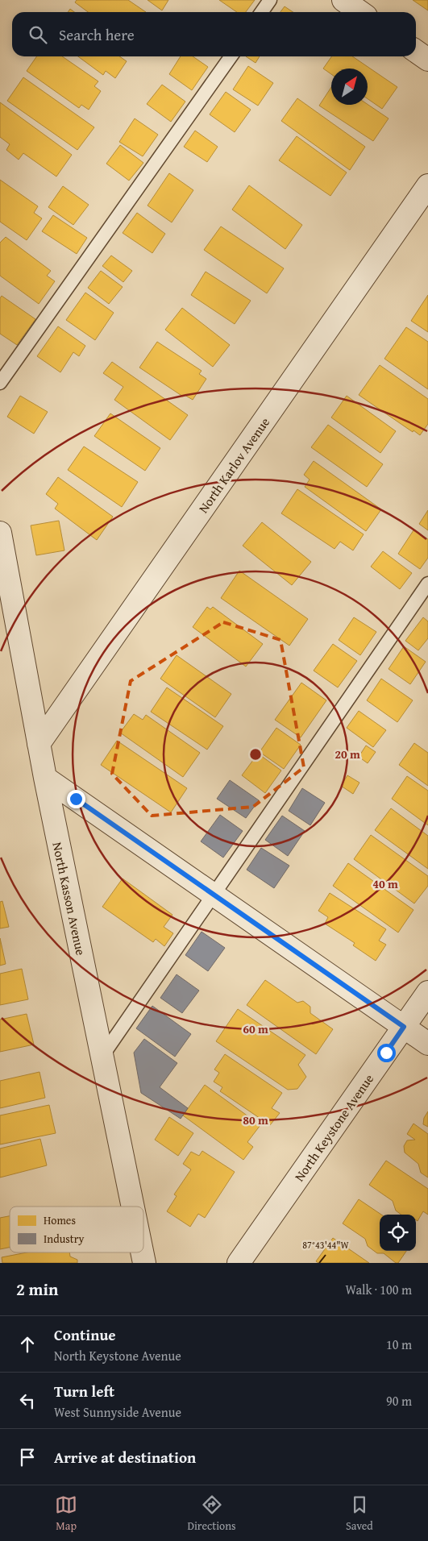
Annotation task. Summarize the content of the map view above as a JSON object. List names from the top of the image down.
{
  "streets": {
    "street": ["North Karlov Avenue", "North Kasson Avenue", "North Keystone Avenue"]
  },
  "crossings": [
    ["North Karlov Avenue", "North Kasson Avenue"]
  ],
  "legend": ["Homes", "Industry"],
  "north": "top right",
  "page": {
    "search": "Search here",
    "heading": ["2 min", "Walk · 100 m"],
    "list": [
      ["Continue", "North Keystone Avenue", "10 m"],
      ["Turn left", "West Sunnyside Avenue", "90 m"],
      "Arrive at destination"
    ],
    "nav": ["Map", "Directions", "Saved"]
  },
  "coordinates": ["87°43'44\"W"],
  "rings": [
    "20 m",
    "40 m",
    "60 m",
    "80 m"
  ]
}
